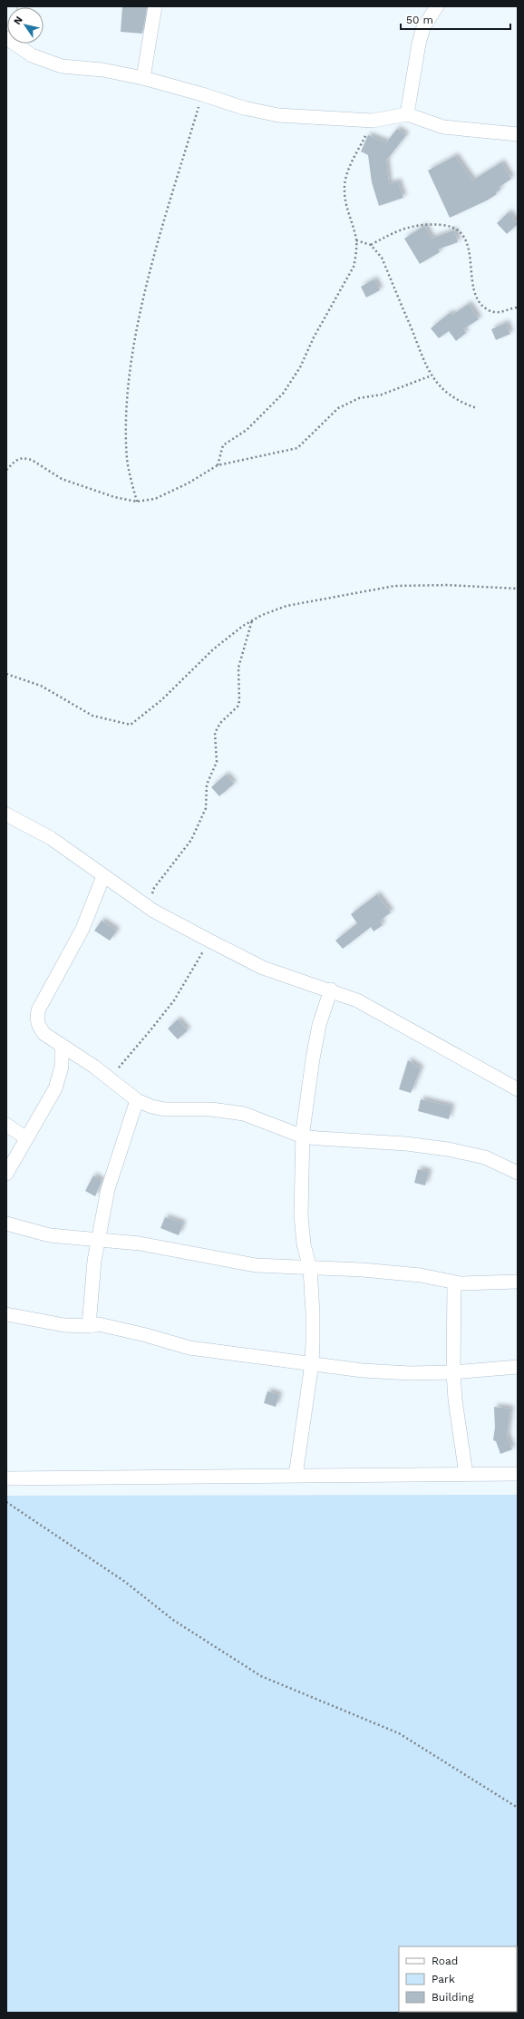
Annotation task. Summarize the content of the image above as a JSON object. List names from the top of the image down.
{
  "legend": ["Road", "Park", "Building"],
  "scale_bar": "50 m",
  "north": "top left"
}
